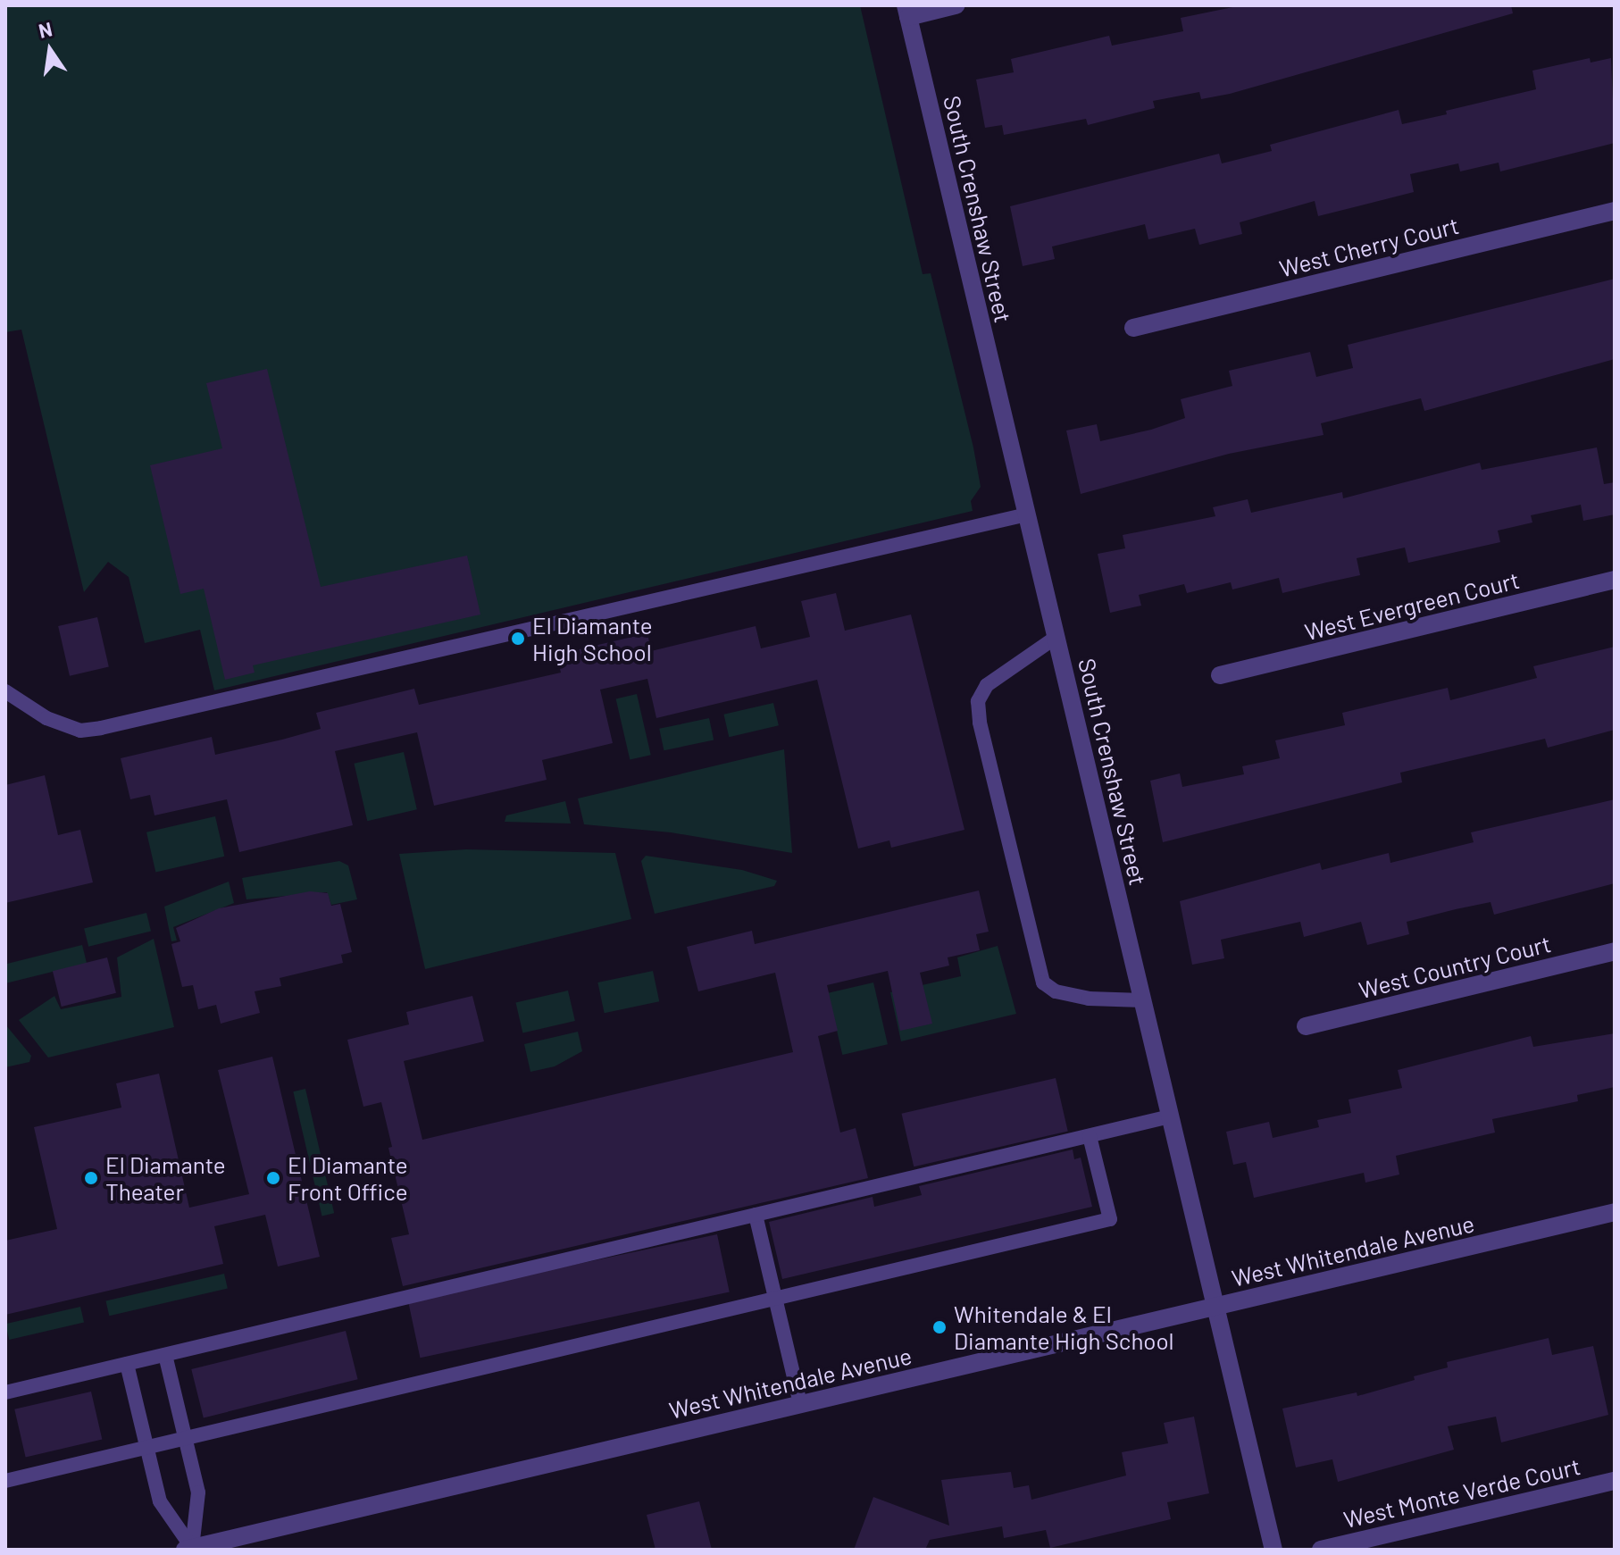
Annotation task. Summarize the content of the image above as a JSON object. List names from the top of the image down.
{
  "streets": {
    "street": [
      "South Crenshaw Street",
      "West Cherry Court",
      "West Evergreen Court",
      "West Country Court",
      "West Whitendale Avenue",
      "West Monte Verde Court"
    ]
  },
  "crossings": [
    ["South Crenshaw Street", "West Whitendale Avenue"]
  ],
  "places": [
    "El Diamante High School",
    "El Diamante Theater",
    "El Diamante Front Office",
    "Whitendale & El Diamante High School"
  ],
  "north": "top"
}
